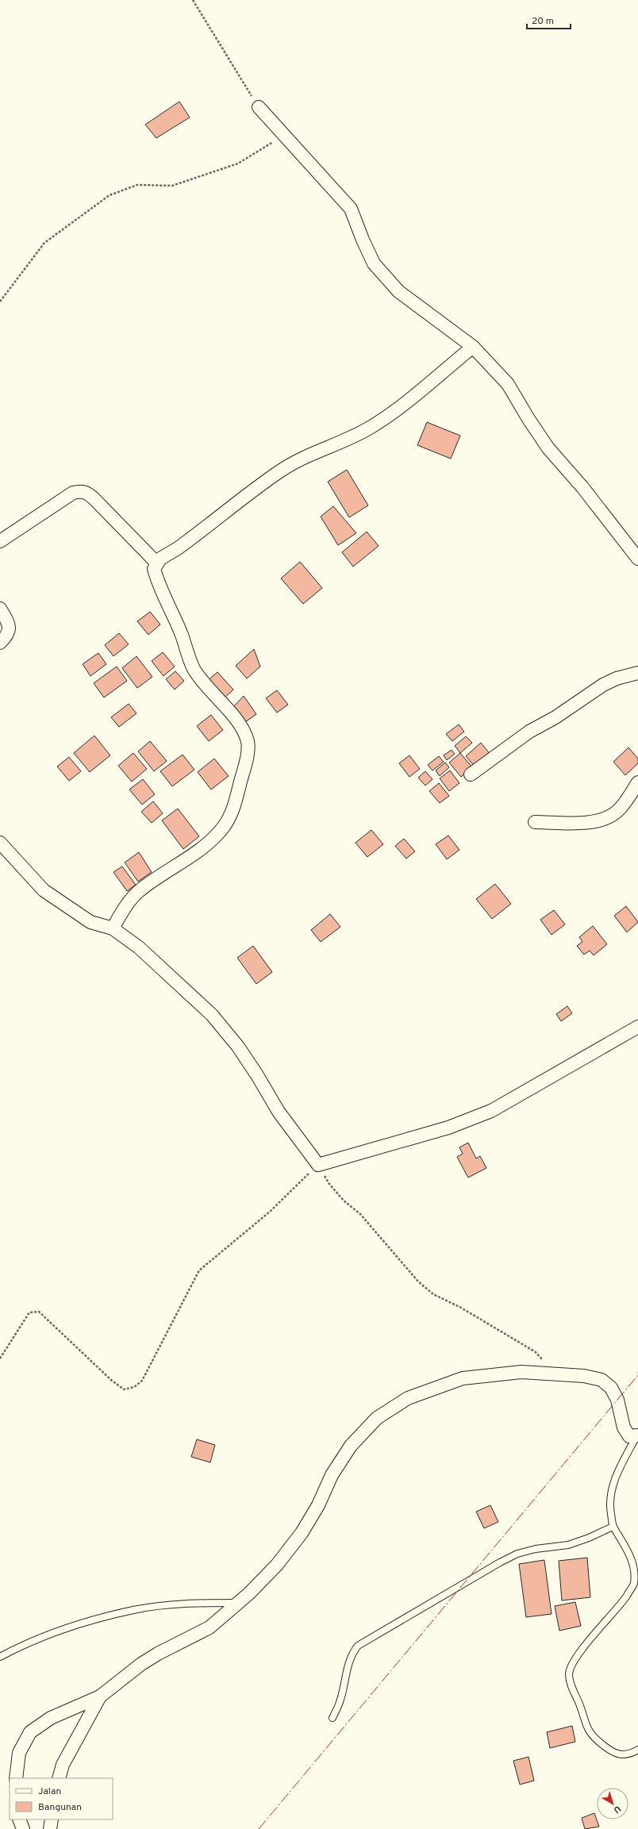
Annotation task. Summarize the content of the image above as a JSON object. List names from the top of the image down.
{
  "legend": ["Jalan", "Bangunan"],
  "scale_bar": "20 m",
  "north": "bottom right"
}
